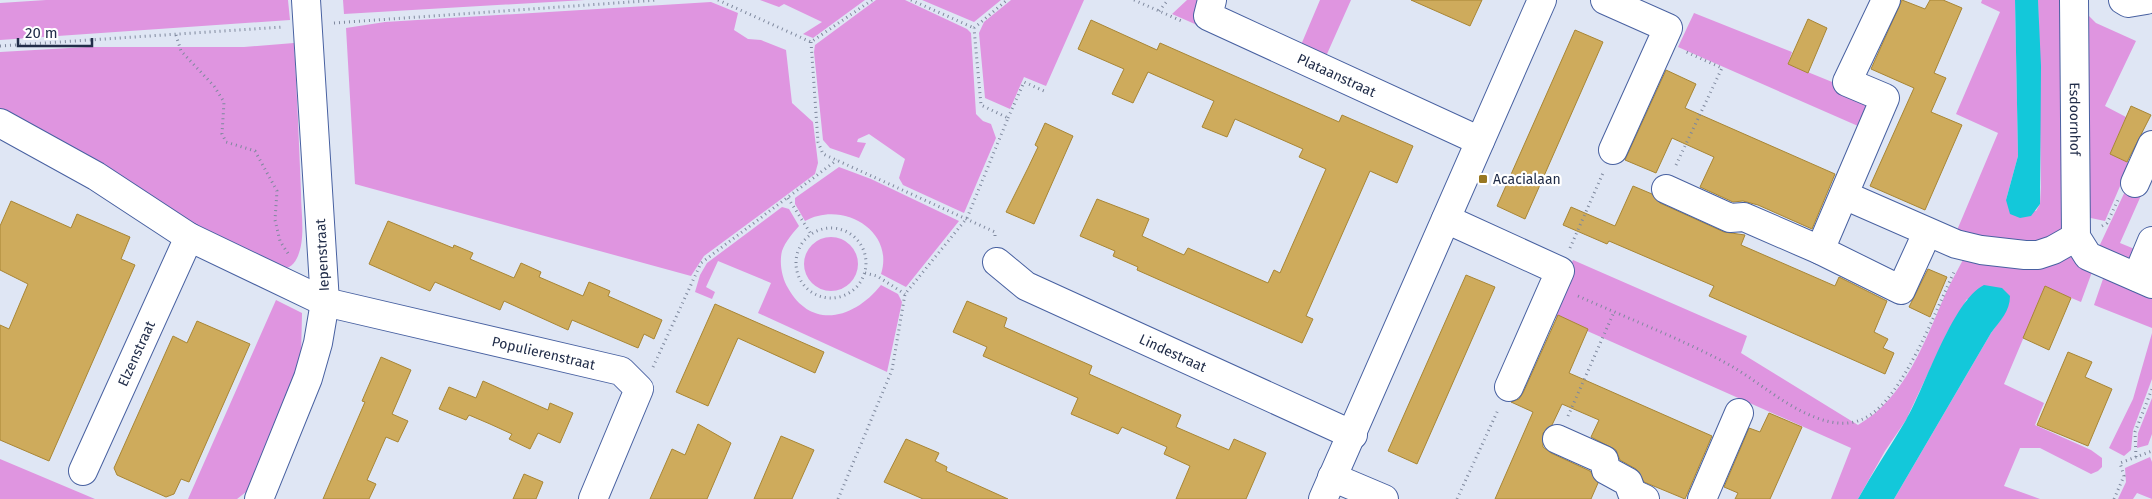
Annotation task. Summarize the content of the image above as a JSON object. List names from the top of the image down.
{
  "streets": {
    "street": [
      "Plataanstraat",
      "Esdoornhof",
      "Iepenstraat",
      "Populierenstraat",
      "Lindestraat",
      "Elzenstraat"
    ]
  },
  "crossings": [
    ["Iepenstraat", "Populierenstraat"]
  ],
  "places": {
    "transit": ["Acacialaan"]
  },
  "scale_bar": "20 m"
}
